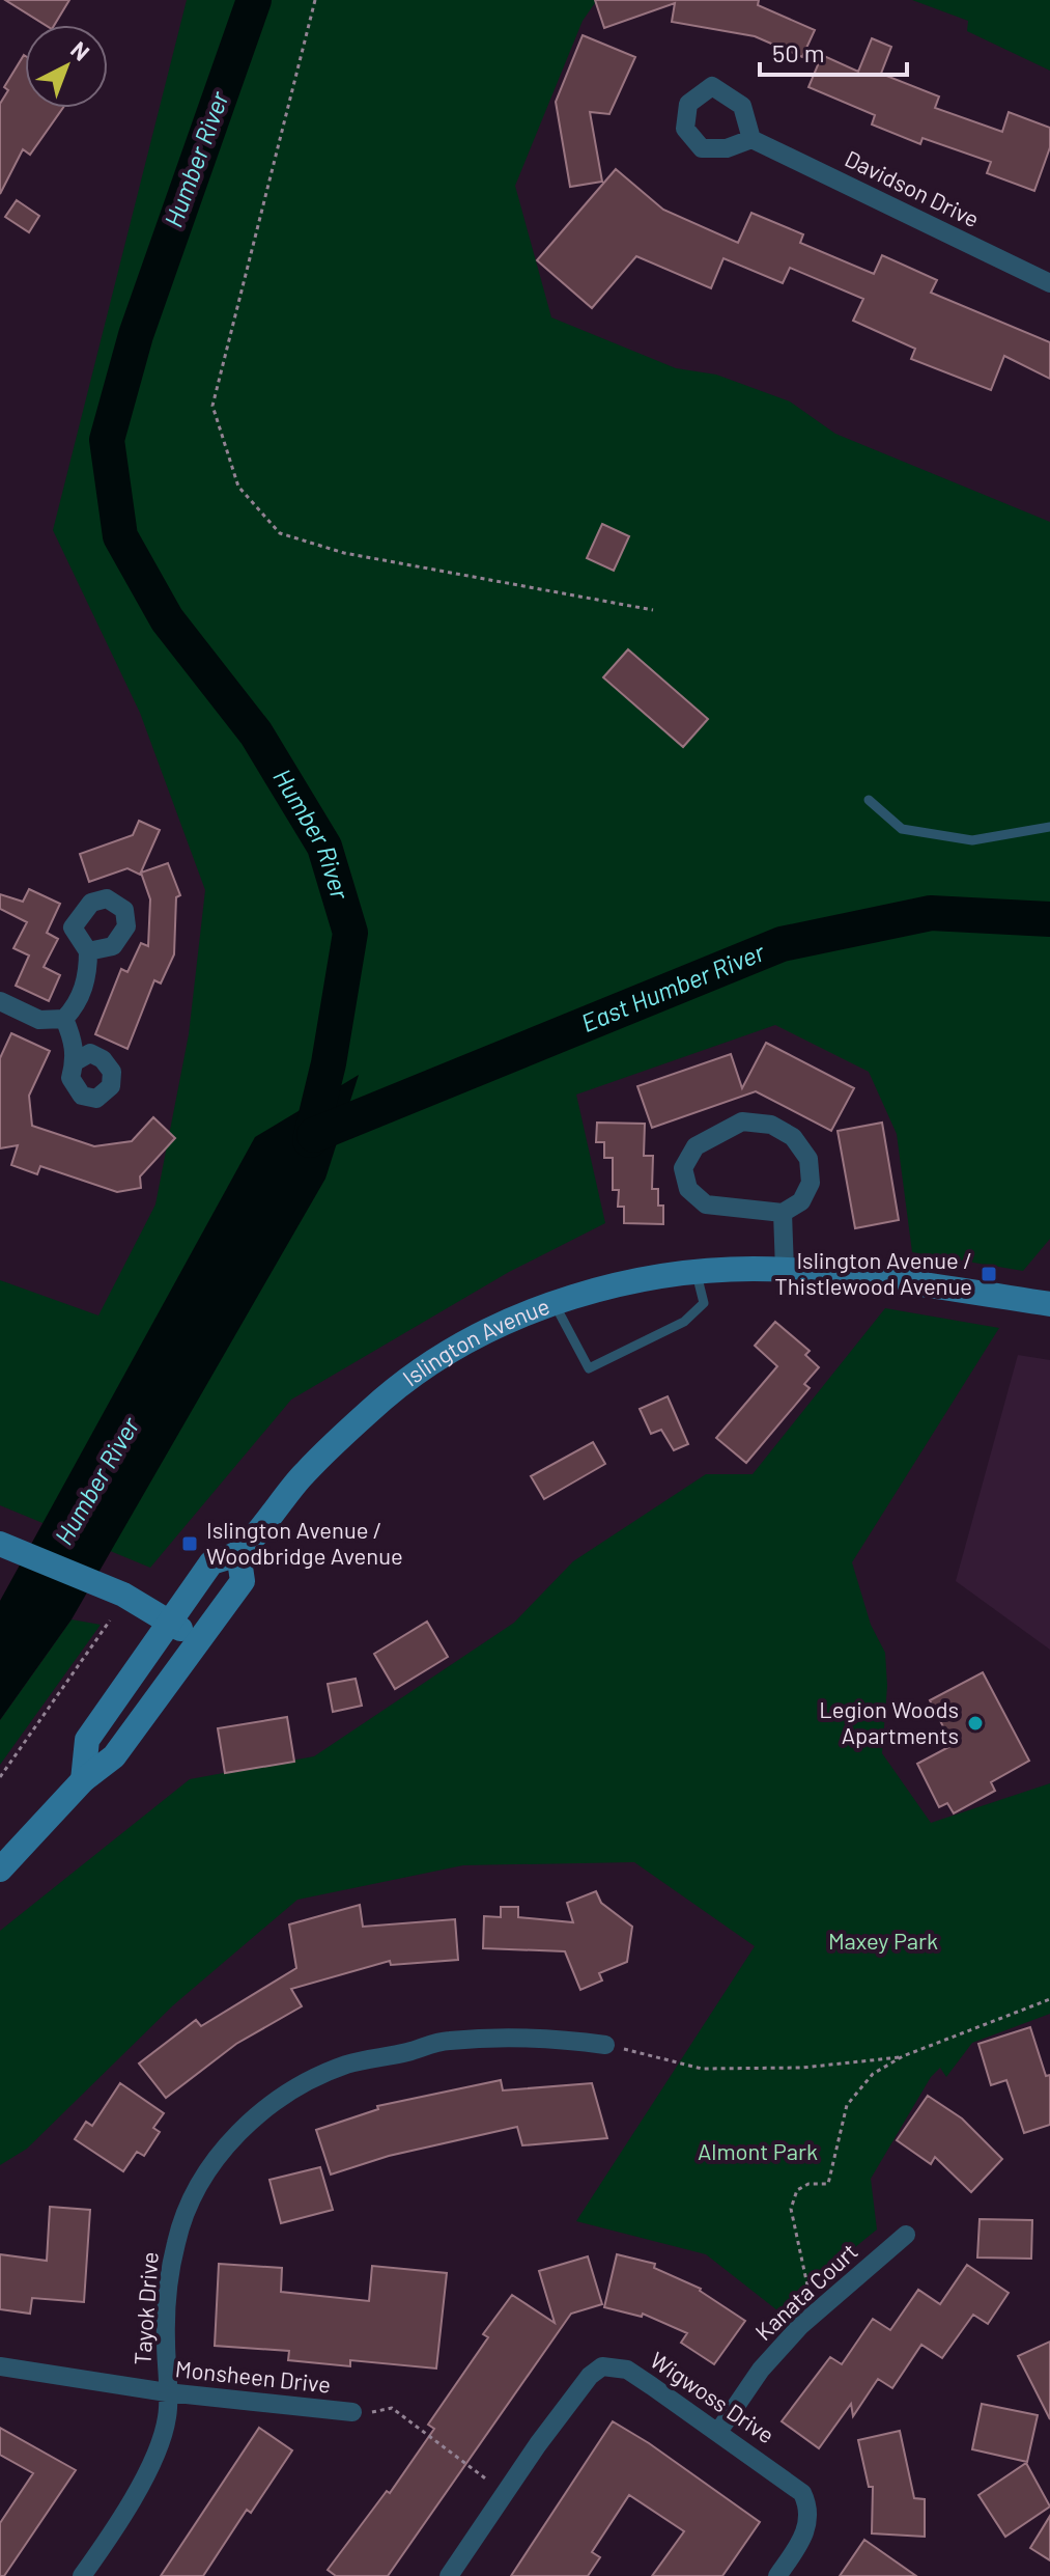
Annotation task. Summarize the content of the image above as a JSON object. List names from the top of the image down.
{
  "streets": {
    "main road": ["Islington Avenue"],
    "street": [
      "Davidson Drive",
      "Kanata Court",
      "Tayok Drive",
      "Monsheen Drive",
      "Wigwoss Drive"
    ]
  },
  "crossings": [
    ["Kanata Court", "Wigwoss Drive"],
    ["Tayok Drive", "Monsheen Drive"]
  ],
  "water": ["Humber River", "East Humber River"],
  "parks": ["Maxey Park", "Almont Park"],
  "places": {
    "transit": ["Islington Avenue / Thistlewood Avenue", "Islington Avenue / Woodbridge Avenue"],
    "other": ["Legion Woods Apartments"]
  },
  "scale_bar": "50 m",
  "north": "top right"
}
